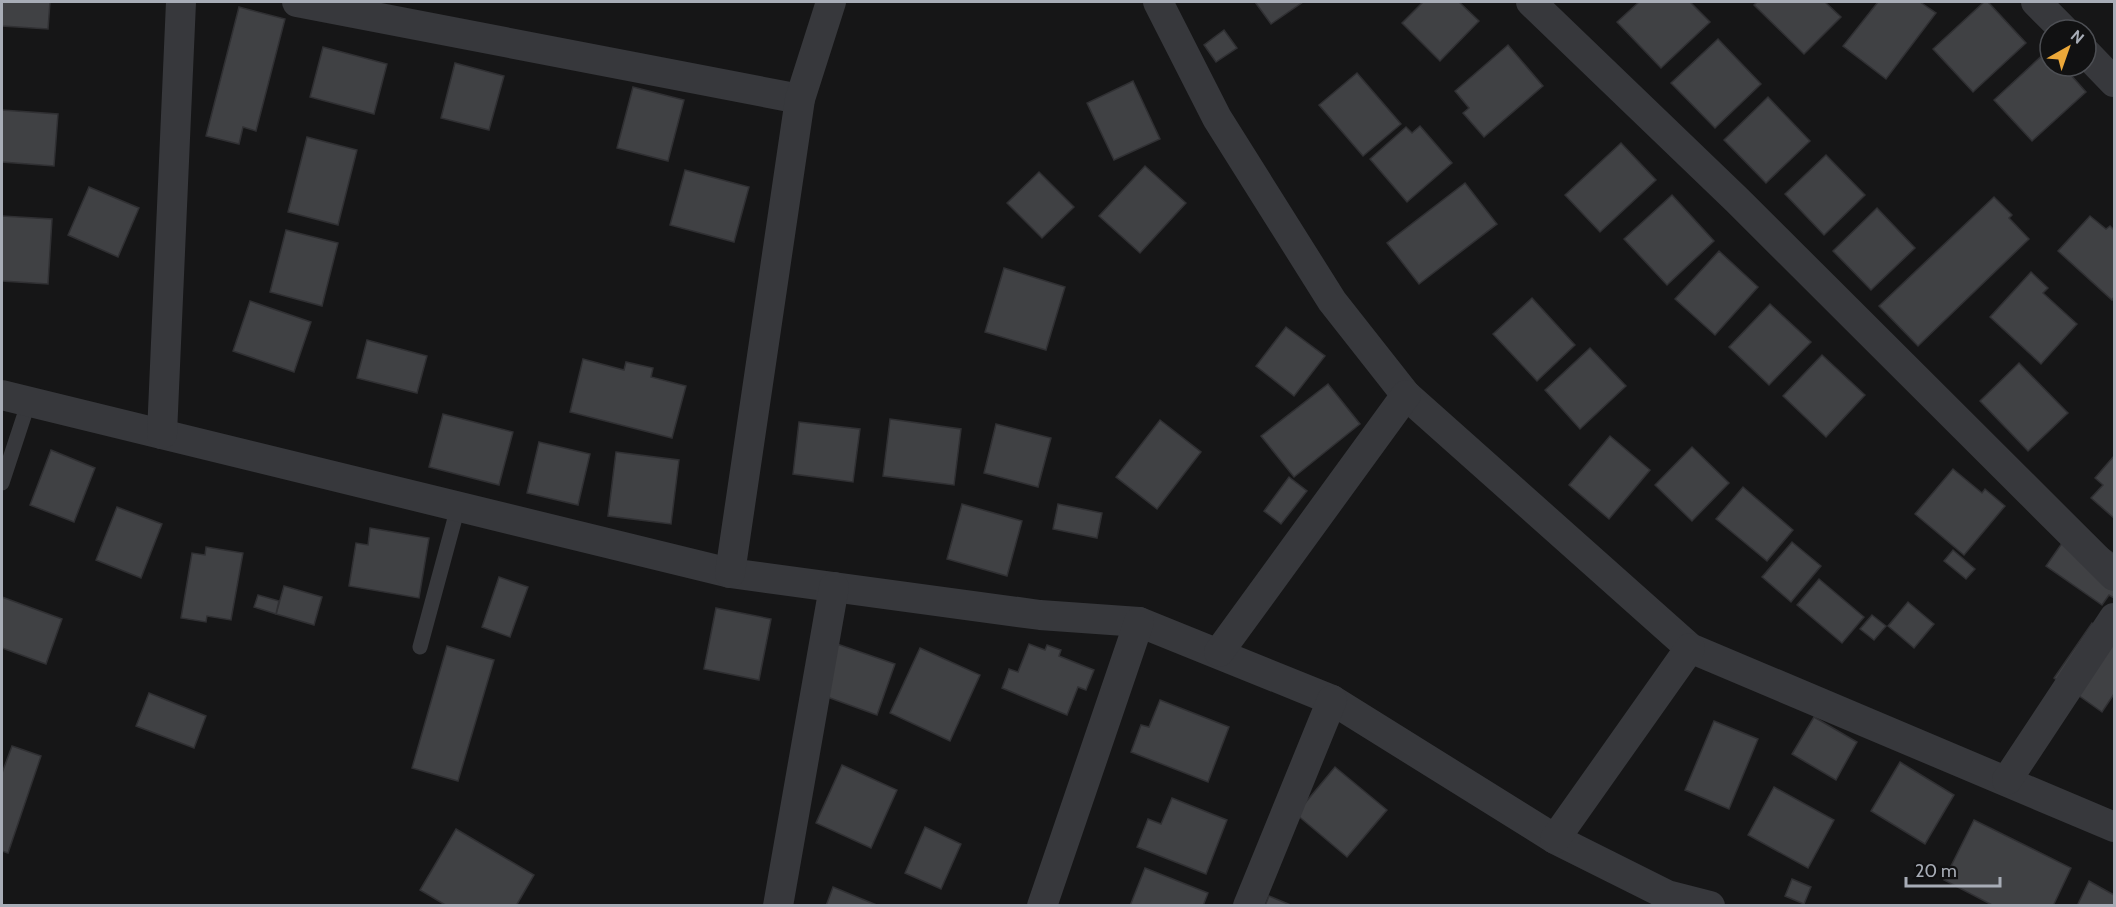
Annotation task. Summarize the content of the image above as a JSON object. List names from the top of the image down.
{
  "scale_bar": "20 m",
  "north": "top right"
}
